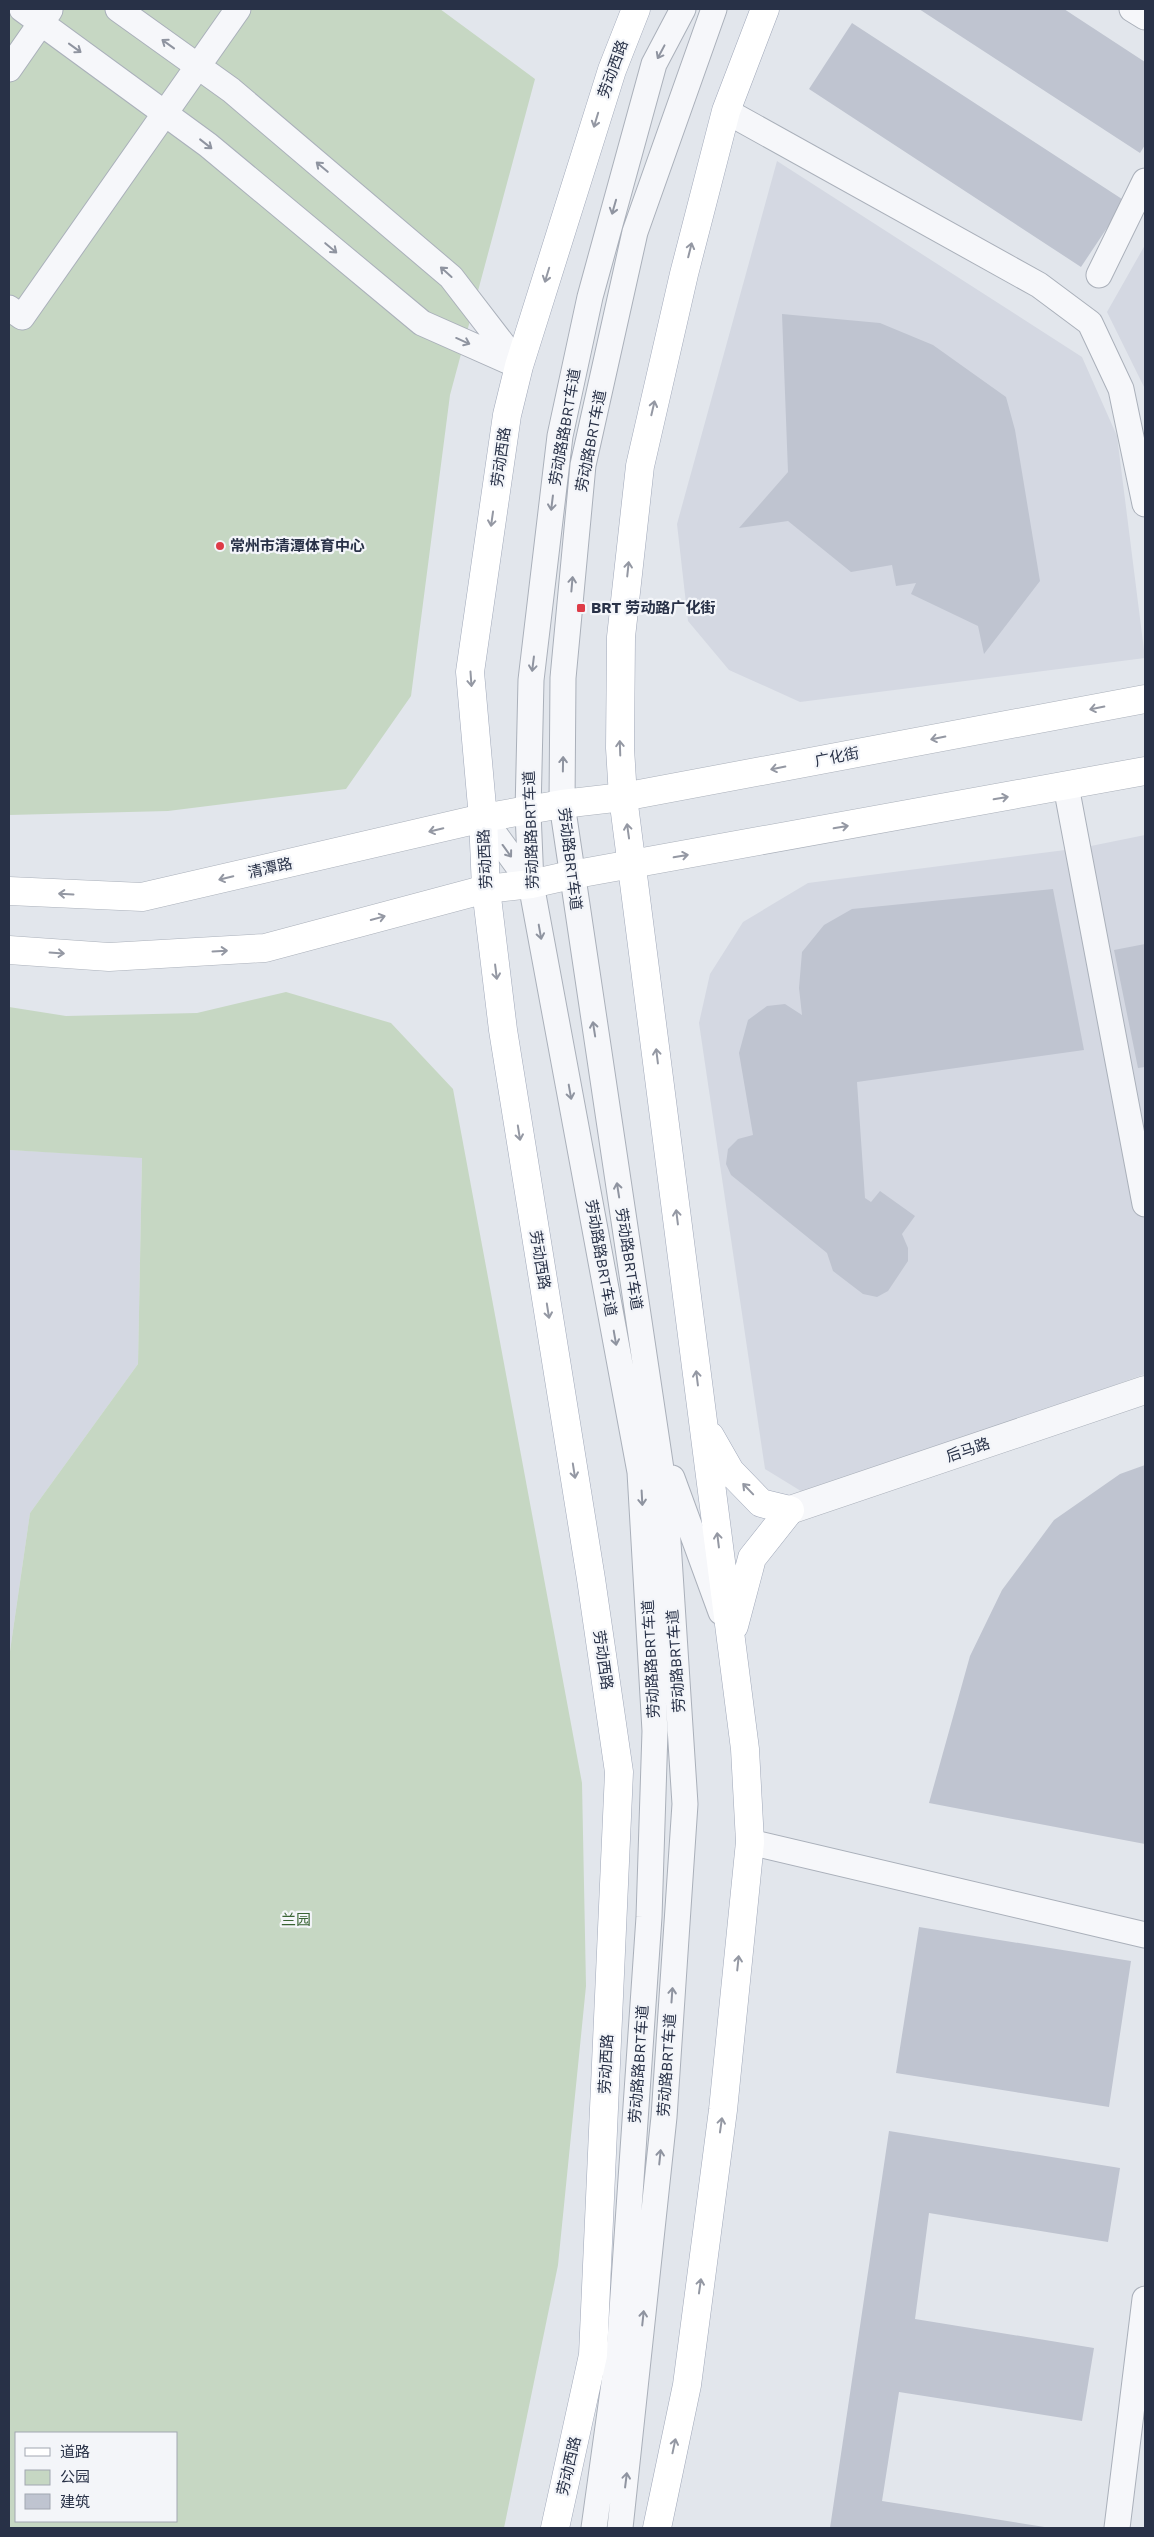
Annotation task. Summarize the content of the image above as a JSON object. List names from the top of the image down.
{
  "streets": {
    "main road": ["劳动西路", "广化街", "清潭路"],
    "street": ["后马路"],
    "lane": ["劳动路路BRT车道", "劳动路BRT车道"]
  },
  "crossings": [
    ["劳动西路", "清潭路"],
    ["劳动路路BRT车道", "广化街"],
    ["劳动路路BRT车道", "清潭路"],
    ["劳动路BRT车道", "广化街"],
    ["广化街", "清潭路"]
  ],
  "one_way": ["劳动路路BRT车道", "劳动路BRT车道"],
  "parks": ["兰园"],
  "places": {
    "other": ["常州市清潭体育中心"],
    "transit": ["BRT 劳动路广化街"]
  },
  "legend": ["道路", "公园", "建筑"]
}
